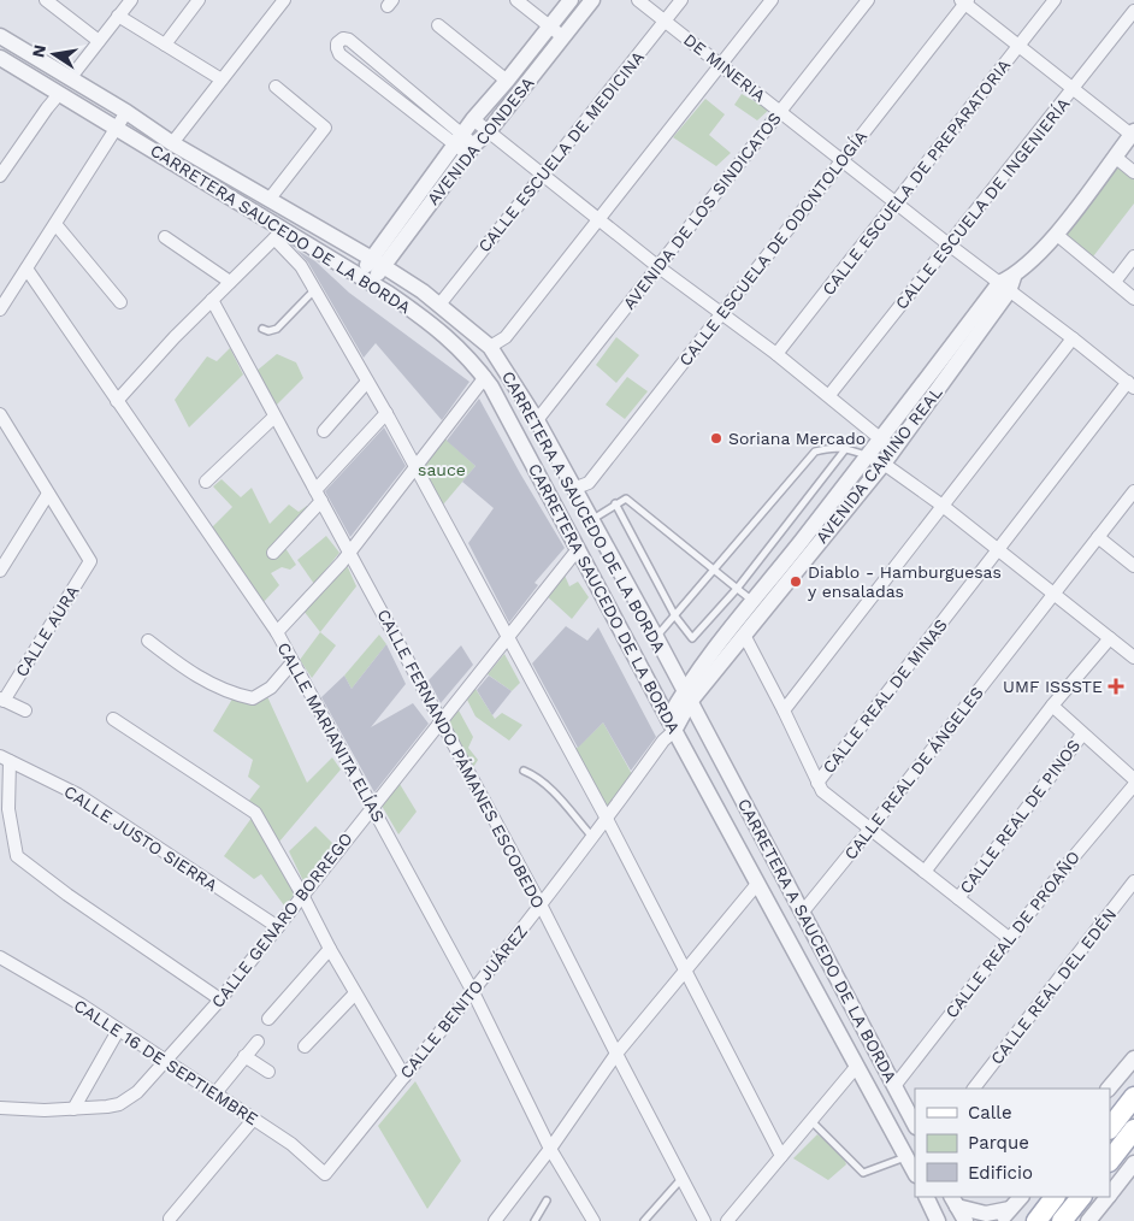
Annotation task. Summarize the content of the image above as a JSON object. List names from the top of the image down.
{
  "streets": {
    "street": [
      "DE MINERIA",
      "AVENIDA CONDESA",
      "CALLE ESCUELA DE MEDICINA",
      "CALLE ESCUELA DE PREPARATORIA",
      "CALLE ESCUELA DE INGENIERÍA",
      "AVENIDA DE LOS SINDICATOS",
      "CARRETERA SAUCEDO DE LA BORDA",
      "CALLE ESCUELA DE ODONTOLOGÍA",
      "AVENIDA CAMINO REAL",
      "CARRETERA A SAUCEDO DE LA BORDA",
      "CALLE AURA",
      "CALLE REAL DE MINAS",
      "CALLE MARIANITA ELÍAS",
      "CALLE FERNANDO PÁMANES ESCOBEDO",
      "CALLE REAL DE ÁNGELES",
      "CALLE REAL DE PINOS",
      "CALLE JUSTO SIERRA",
      "CALLE GENARO BORREGO",
      "CALLE REAL DE PROAÑO",
      "CALLE REAL DEL EDÉN",
      "CALLE BENITO JUÁREZ",
      "CALLE 16 DE SEPTIEMBRE"
    ]
  },
  "crossings": [
    ["DE MINERIA", "CALLE ESCUELA DE MEDICINA"],
    ["DE MINERIA", "CALLE ESCUELA DE PREPARATORIA"],
    ["DE MINERIA", "CALLE ESCUELA DE INGENIERÍA"],
    ["DE MINERIA", "AVENIDA DE LOS SINDICATOS"],
    ["DE MINERIA", "CALLE ESCUELA DE ODONTOLOGÍA"],
    ["DE MINERIA", "AVENIDA CAMINO REAL"],
    ["DE MINERIA", "CALLE REAL DE MINAS"],
    ["AVENIDA CONDESA", "CARRETERA SAUCEDO DE LA BORDA"],
    ["AVENIDA CONDESA", "CARRETERA A SAUCEDO DE LA BORDA"],
    ["CALLE ESCUELA DE MEDICINA", "CARRETERA A SAUCEDO DE LA BORDA"],
    ["AVENIDA DE LOS SINDICATOS", "CARRETERA A SAUCEDO DE LA BORDA"],
    ["CARRETERA SAUCEDO DE LA BORDA", "CALLE GENARO BORREGO"],
    ["CARRETERA SAUCEDO DE LA BORDA", "CALLE BENITO JUÁREZ"],
    ["CALLE ESCUELA DE ODONTOLOGÍA", "CARRETERA A SAUCEDO DE LA BORDA"],
    ["AVENIDA CAMINO REAL", "CARRETERA A SAUCEDO DE LA BORDA"],
    ["CARRETERA A SAUCEDO DE LA BORDA", "CALLE REAL DE ÁNGELES"],
    ["CARRETERA A SAUCEDO DE LA BORDA", "CALLE REAL DE PROAÑO"],
    ["CALLE MARIANITA ELÍAS", "CALLE GENARO BORREGO"],
    ["CALLE MARIANITA ELÍAS", "CALLE BENITO JUÁREZ"],
    ["CALLE FERNANDO PÁMANES ESCOBEDO", "CALLE GENARO BORREGO"],
    ["CALLE FERNANDO PÁMANES ESCOBEDO", "CALLE BENITO JUÁREZ"],
    ["CALLE JUSTO SIERRA", "CALLE GENARO BORREGO"],
    ["CALLE GENARO BORREGO", "CALLE 16 DE SEPTIEMBRE"],
    ["CALLE BENITO JUÁREZ", "CALLE 16 DE SEPTIEMBRE"]
  ],
  "parks": ["sauce"],
  "places": {
    "other": ["Soriana Mercado", "Diablo - Hamburguesas y ensaladas"],
    "health": ["UMF ISSSTE"]
  },
  "legend": ["Calle", "Parque", "Edificio"],
  "north": "left"
}
